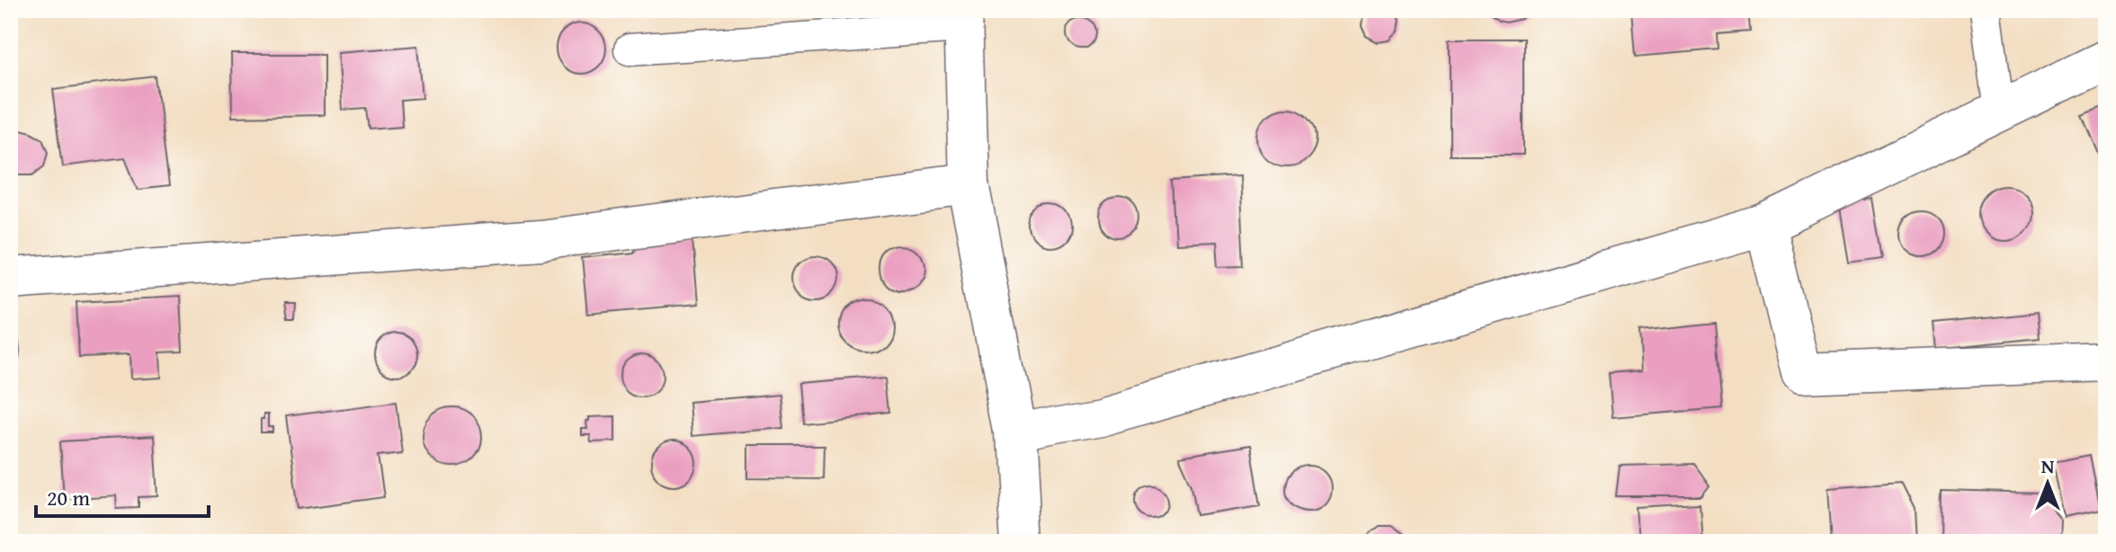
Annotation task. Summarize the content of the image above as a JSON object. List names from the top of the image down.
{
  "scale_bar": "20 m",
  "north": "top"
}
